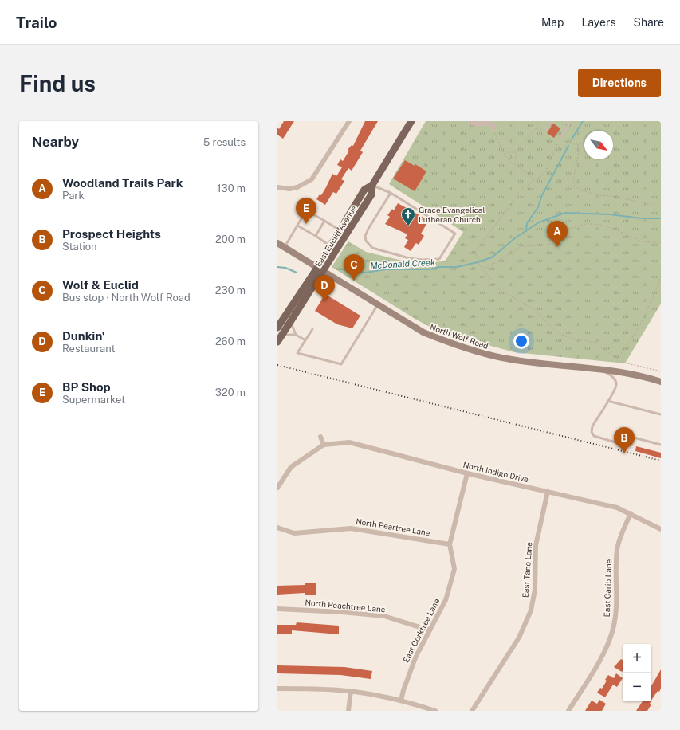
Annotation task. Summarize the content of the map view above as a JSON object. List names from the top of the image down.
{
  "streets": {
    "main road": ["East Euclid Avenue", "North Wolf Road"],
    "street": [
      "North Indigo Drive",
      "North Peartree Lane",
      "East Tano Lane",
      "East Carib Lane",
      "North Peachtree Lane",
      "East Corktree Lane"
    ]
  },
  "crossings": [
    ["East Euclid Avenue", "North Wolf Road"],
    ["North Indigo Drive", "East Tano Lane"],
    ["North Indigo Drive", "East Carib Lane"],
    ["North Indigo Drive", "East Corktree Lane"],
    ["North Peartree Lane", "East Corktree Lane"],
    ["North Peachtree Lane", "East Corktree Lane"]
  ],
  "water": ["McDonald Creek"],
  "places": {
    "church": ["Grace Evangelical Lutheran Church"]
  },
  "north": "bottom right",
  "page": {
    "header": "Trailo",
    "nav": ["Map", "Layers", "Share"],
    "buttons": "Directions",
    "title": "Find us",
    "heading": ["Nearby", "5 results"],
    "list": [
      {
        "mark": "A",
        "name": "Woodland Trails Park",
        "note": "Park",
        "value": "130 m"
      },
      {
        "mark": "B",
        "name": "Prospect Heights",
        "note": "Station",
        "value": "200 m"
      },
      {
        "mark": "C",
        "name": "Wolf & Euclid",
        "note": "Bus stop · North Wolf Road",
        "value": "230 m"
      },
      {
        "mark": "D",
        "name": "Dunkin'",
        "note": "Restaurant",
        "value": "260 m"
      },
      {
        "mark": "E",
        "name": "BP Shop",
        "note": "Supermarket",
        "value": "320 m"
      }
    ],
    "pins": [
      "E",
      "A",
      "C",
      "D",
      "B"
    ],
    "map_buttons": ["+", "−"]
  }
}
